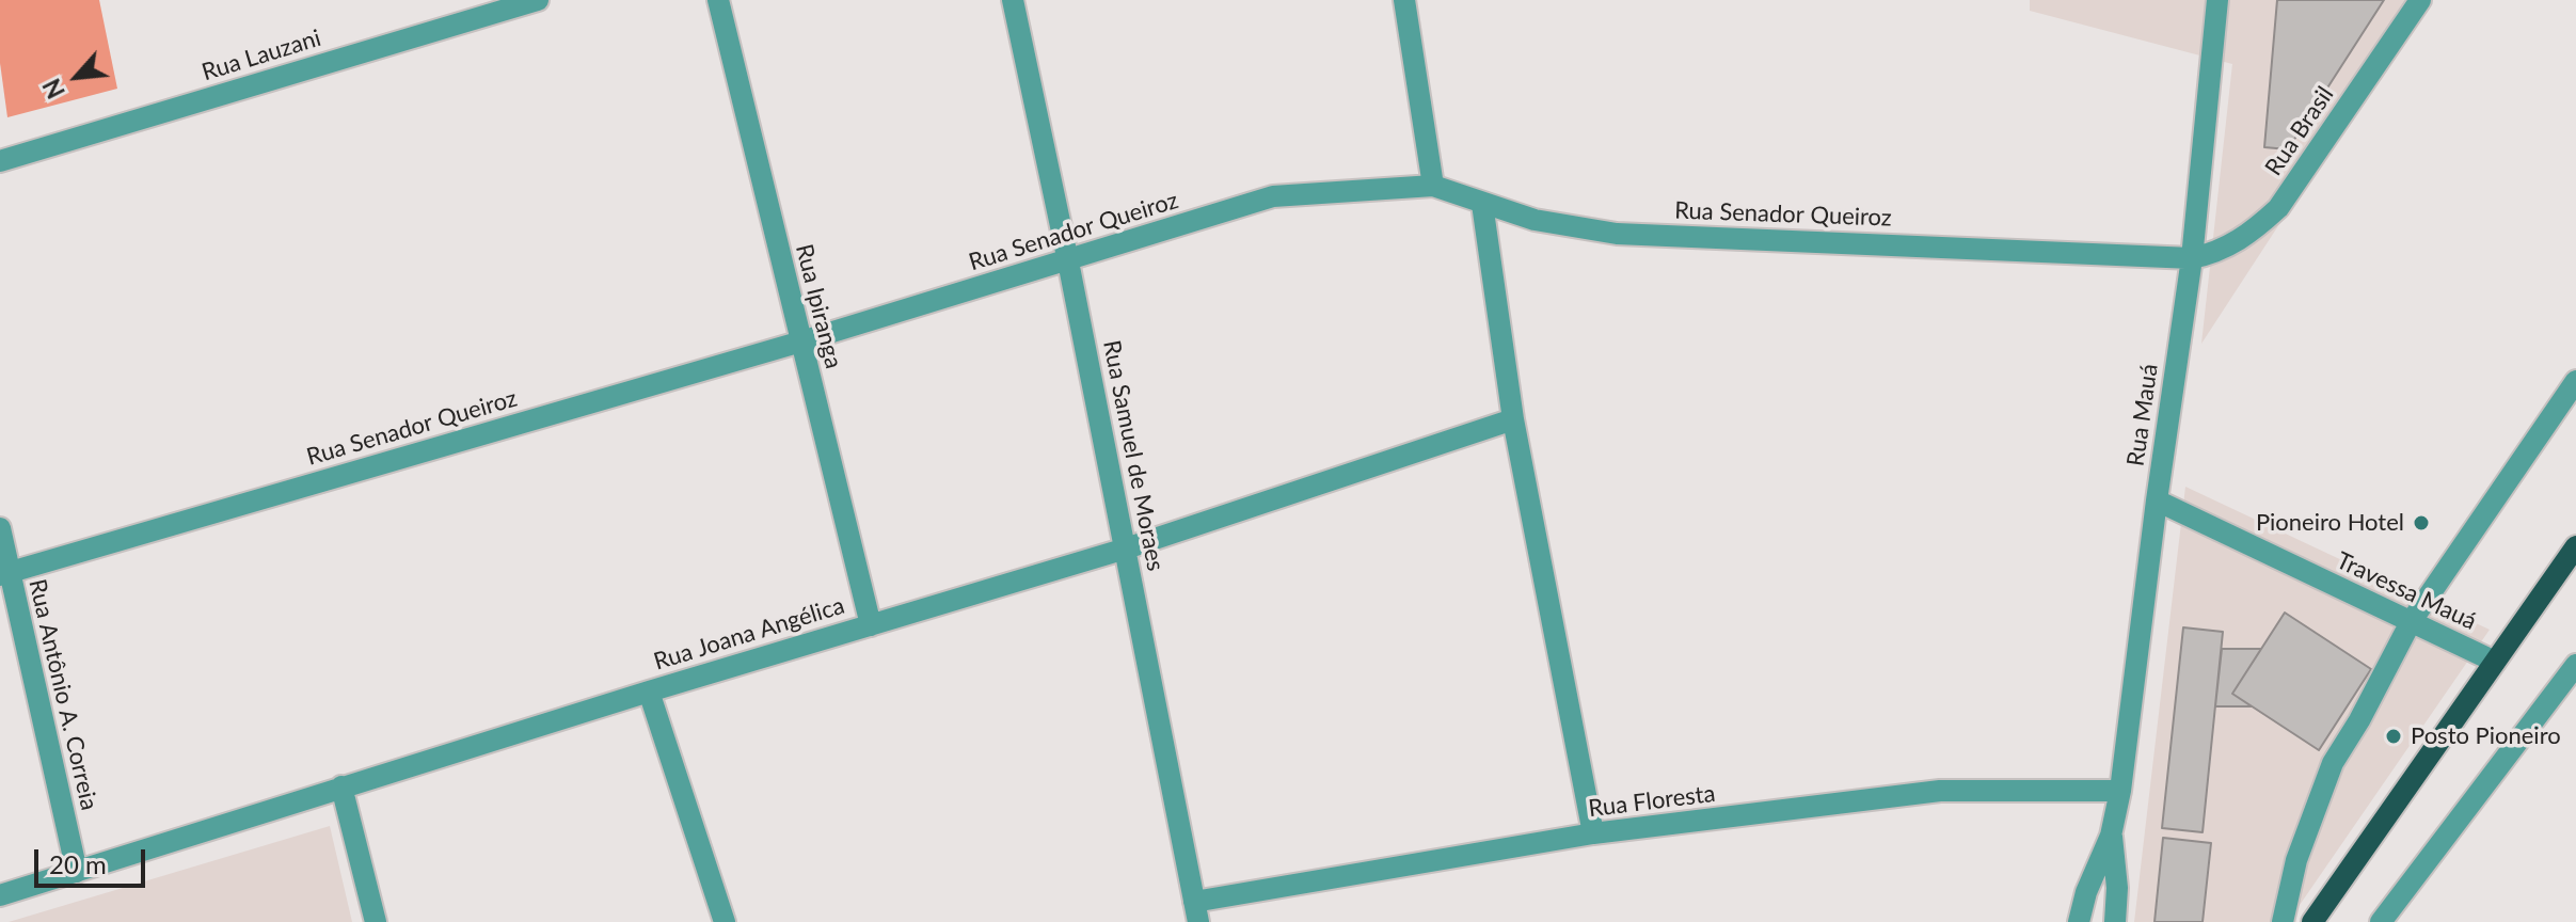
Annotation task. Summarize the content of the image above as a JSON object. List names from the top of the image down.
{
  "streets": {
    "street": [
      "Rua Lauzani",
      "Rua Brasil",
      "Rua Senador Queiroz",
      "Rua Ipiranga",
      "Rua Mauá",
      "Rua Samuel de Moraes",
      "Travessa Mauá",
      "Rua Joana Angélica",
      "Rua Antônio A. Correia",
      "Rua Floresta"
    ]
  },
  "crossings": [
    ["Rua Brasil", "Rua Senador Queiroz"],
    ["Rua Brasil", "Rua Mauá"],
    ["Rua Senador Queiroz", "Rua Ipiranga"],
    ["Rua Senador Queiroz", "Rua Mauá"],
    ["Rua Senador Queiroz", "Rua Samuel de Moraes"],
    ["Rua Senador Queiroz", "Rua Antônio A. Correia"],
    ["Rua Ipiranga", "Rua Joana Angélica"],
    ["Rua Mauá", "Travessa Mauá"],
    ["Rua Mauá", "Rua Floresta"],
    ["Rua Samuel de Moraes", "Rua Joana Angélica"],
    ["Rua Samuel de Moraes", "Rua Floresta"],
    ["Rua Joana Angélica", "Rua Antônio A. Correia"]
  ],
  "places": ["Pioneiro Hotel", "Posto Pioneiro"],
  "scale_bar": "20 m",
  "north": "bottom left"
}
